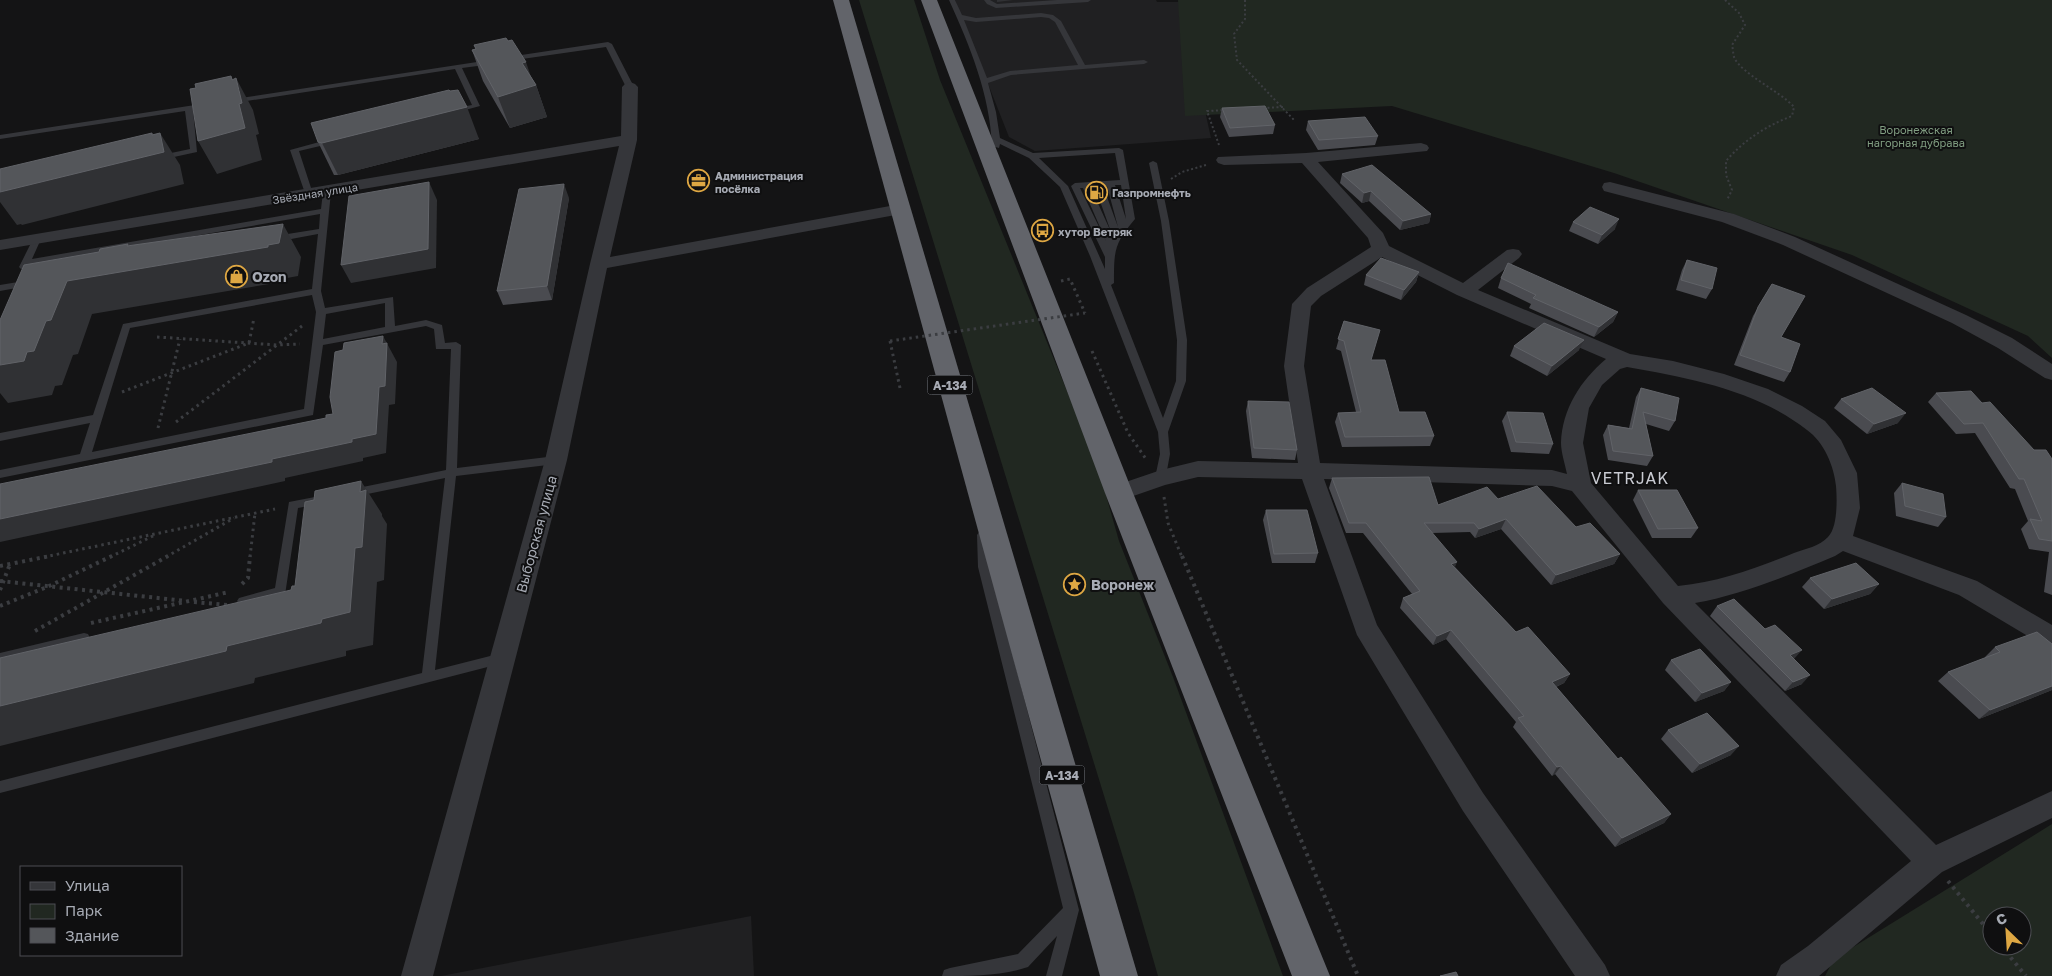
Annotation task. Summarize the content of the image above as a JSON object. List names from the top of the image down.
{
  "streets": {
    "highway": ["А-134"],
    "street": ["Звёздная улица", "Выборская улица"]
  },
  "crossings": [
    ["Звёздная улица", "Выборская улица"]
  ],
  "districts": ["VETRJAK"],
  "parks": ["Воронежская нагорная дубрава"],
  "places": {
    "office": ["Администрация посёлка"],
    "fuel station": ["Газпромнефть"],
    "bus stop": ["хутор Ветряк"],
    "shop": ["Ozon"],
    "place": ["Воронеж"]
  },
  "legend": ["Улица", "Парк", "Здание"],
  "north": "top left"
}
